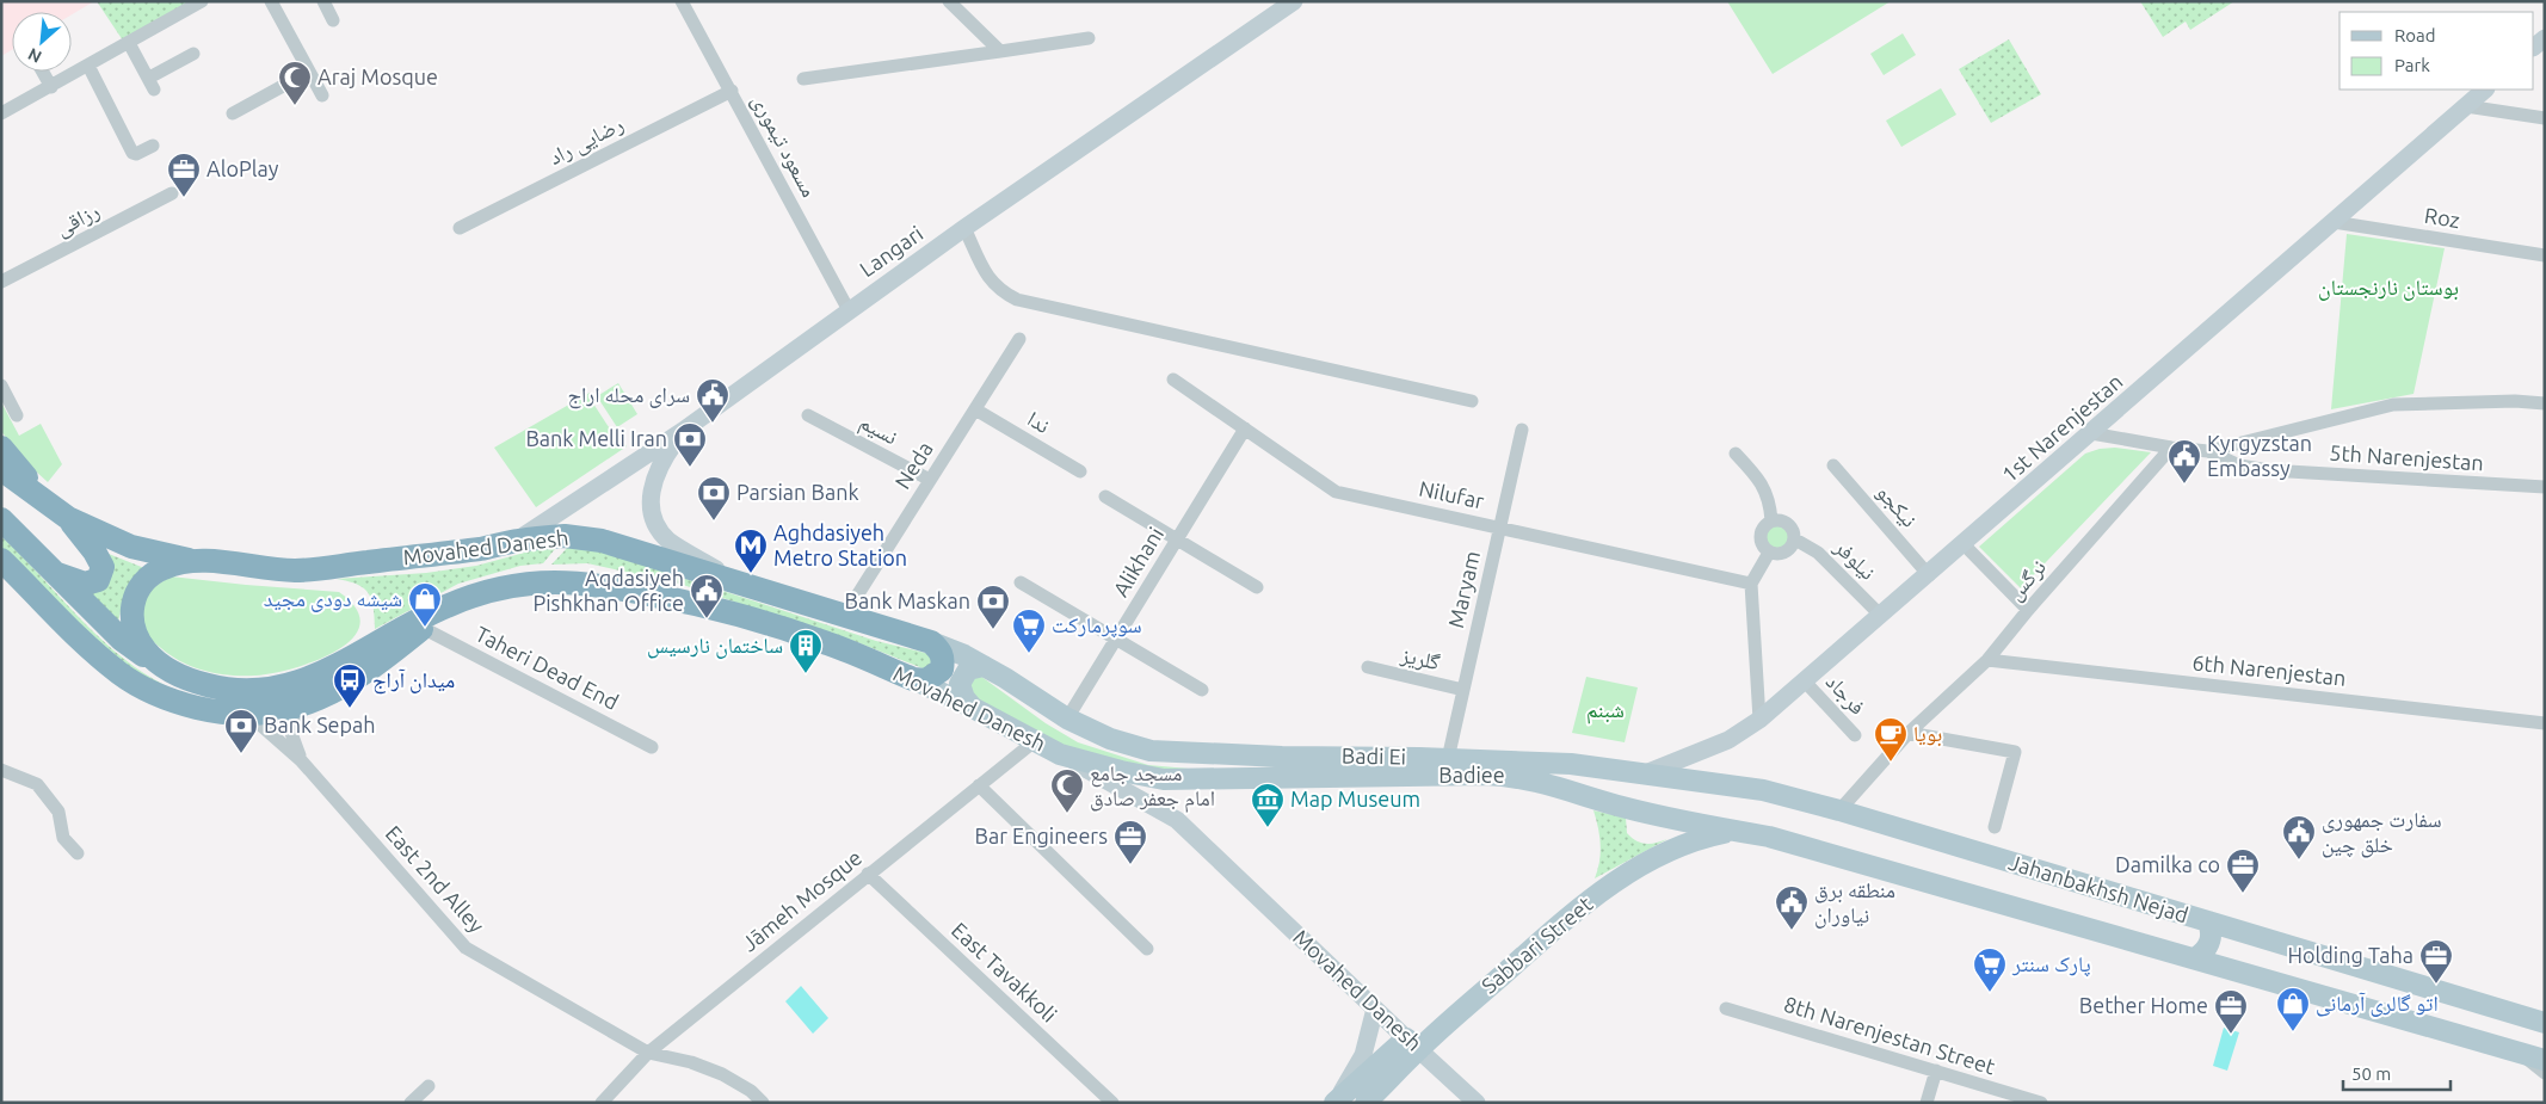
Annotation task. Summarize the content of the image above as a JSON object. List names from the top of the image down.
{
  "streets": {
    "highway": ["Movahed Danesh"],
    "main road": [
      "Langari",
      "1st Narenjestan",
      "Badi Ei",
      "Badiee",
      "Jahanbakhsh Nejad",
      "Sabbari Street"
    ],
    "street": [
      "رضایی راد",
      "مسعود تیموری",
      "Roz",
      "رزاقی",
      "ندا",
      "نسیم",
      "5th Narenjestan",
      "Neda",
      "Nilufar",
      "نیکجو",
      "نیلوفر",
      "Alikhani",
      "نرگس",
      "Maryam",
      "گلریز",
      "Taheri Dead End",
      "6th Narenjestan",
      "فرجاد",
      "East 2nd Alley",
      "Jāmeh Mosque",
      "East Tavakkoli",
      "8th Narenjestan Street"
    ]
  },
  "crossings": [
    ["رضایی راد", "مسعود تیموری"],
    ["مسعود تیموری", "Langari"],
    ["Roz", "1st Narenjestan"],
    ["Langari", "Movahed Danesh"],
    ["ندا", "Neda"],
    ["1st Narenjestan", "5th Narenjestan"],
    ["1st Narenjestan", "نیکجو"],
    ["1st Narenjestan", "نیلوفر"],
    ["1st Narenjestan", "فرجاد"],
    ["1st Narenjestan", "Badi Ei"],
    ["1st Narenjestan", "Jahanbakhsh Nejad"],
    ["نسیم", "Neda"],
    ["5th Narenjestan", "نرگس"],
    ["Neda", "Movahed Danesh"],
    ["Nilufar", "Alikhani"],
    ["Nilufar", "Maryam"],
    ["Movahed Danesh", "Alikhani"],
    ["Movahed Danesh", "Badi Ei"],
    ["Movahed Danesh", "Badiee"],
    ["Movahed Danesh", "Jāmeh Mosque"],
    ["Movahed Danesh", "Sabbari Street"],
    ["نرگس", "6th Narenjestan"],
    ["نرگس", "Jahanbakhsh Nejad"],
    ["Maryam", "گلریز"],
    ["Maryam", "Badi Ei"],
    ["Badi Ei", "Jahanbakhsh Nejad"],
    ["Badiee", "Jahanbakhsh Nejad"],
    ["Badiee", "Sabbari Street"],
    ["East 2nd Alley", "Jāmeh Mosque"],
    ["Jahanbakhsh Nejad", "Sabbari Street"],
    ["Jāmeh Mosque", "East Tavakkoli"]
  ],
  "parks": ["بوستان نارنجستان", "شبنم"],
  "places": {
    "mosque": ["Araj Mosque", "مسجد جامع امام جعفر صادق"],
    "office": [
      "AloPlay",
      "Bar Engineers",
      "Damilka co",
      "Holding Taha",
      "Bether Home"
    ],
    "public building": [
      "سرای محله اراج",
      "Kyrgyzstan Embassy",
      "Aqdasiyeh Pishkhan Office",
      "سفارت جمهوری خلق چین",
      "منطقه برق نیاوران"
    ],
    "bank": [
      "Bank Melli Iran",
      "Parsian Bank",
      "Bank Maskan",
      "Bank Sepah"
    ],
    "metro station": ["Aghdasiyeh Metro Station"],
    "shop": ["شیشه دودی مجید", "اتو گالری آرمانی"],
    "supermarket": ["سوپرمارکت", "پارک سنتر"],
    "building": ["ساختمان نارسیس"],
    "bus stop": ["میدان آراج"],
    "cafe": ["بویا"],
    "museum": ["Map Museum"]
  },
  "legend": ["Road", "Park"],
  "scale_bar": "50 m",
  "north": "bottom left"
}
